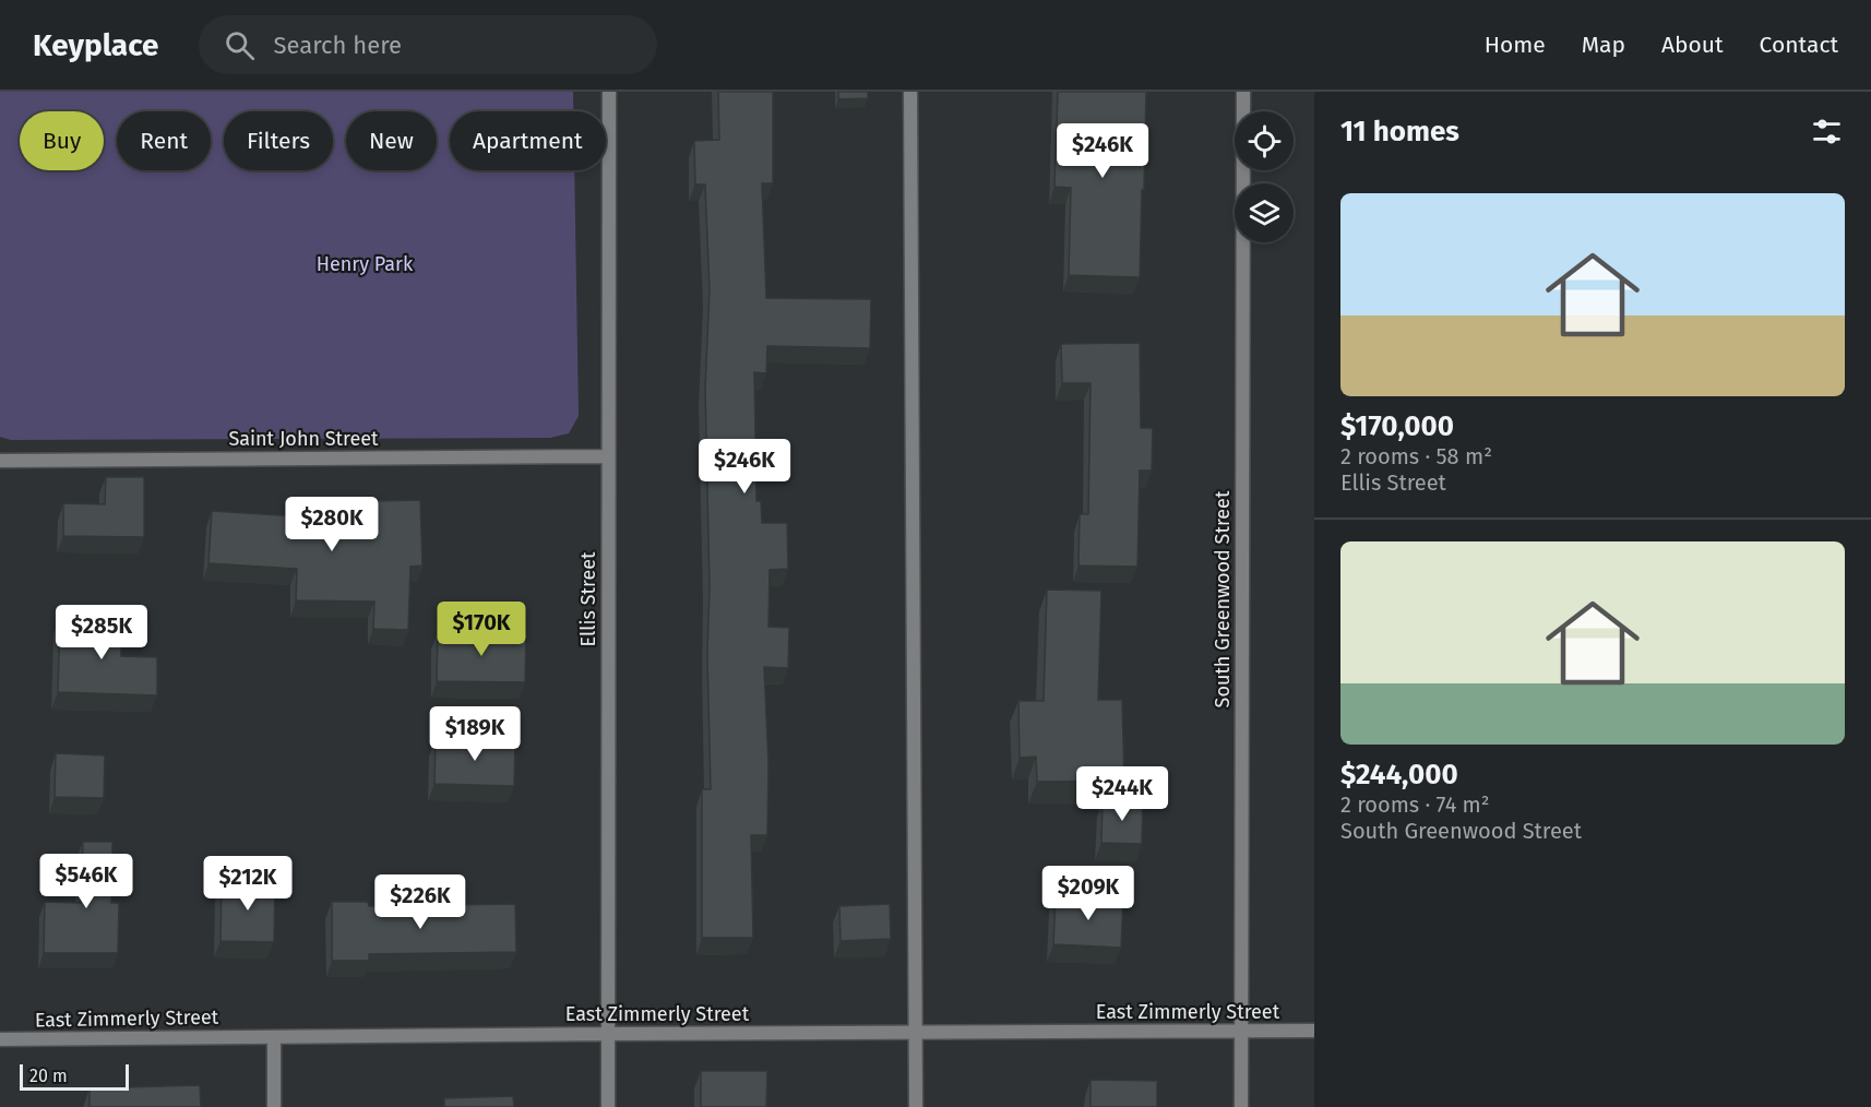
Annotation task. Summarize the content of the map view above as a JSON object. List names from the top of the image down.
{
  "streets": {
    "street": [
      "Saint John Street",
      "Ellis Street",
      "South Greenwood Street",
      "East Zimmerly Street"
    ]
  },
  "crossings": [
    ["Saint John Street", "Ellis Street"],
    ["Ellis Street", "East Zimmerly Street"],
    ["South Greenwood Street", "East Zimmerly Street"]
  ],
  "parks": ["Henry Park"],
  "scale_bar": "20 m",
  "page": {
    "header": "Keyplace",
    "search": "Search here",
    "nav": [
      "Home",
      "Map",
      "About",
      "Contact"
    ],
    "heading": "11 homes",
    "chip": [
      "Buy",
      "Rent",
      "Filters",
      "New",
      "Apartment"
    ],
    "price": [
      "$246K",
      "$246K",
      "$280K",
      "$170K",
      "$285K",
      "$189K",
      "$244K",
      "$546K",
      "$212K",
      "$209K",
      "$226K"
    ],
    "list": [
      {
        "name": "$170,000",
        "note": "2 rooms · 58 m² · Ellis Street"
      },
      {
        "name": "$244,000",
        "note": "2 rooms · 74 m² · South Greenwood Street"
      }
    ],
    "scale": "20 m"
  }
}
